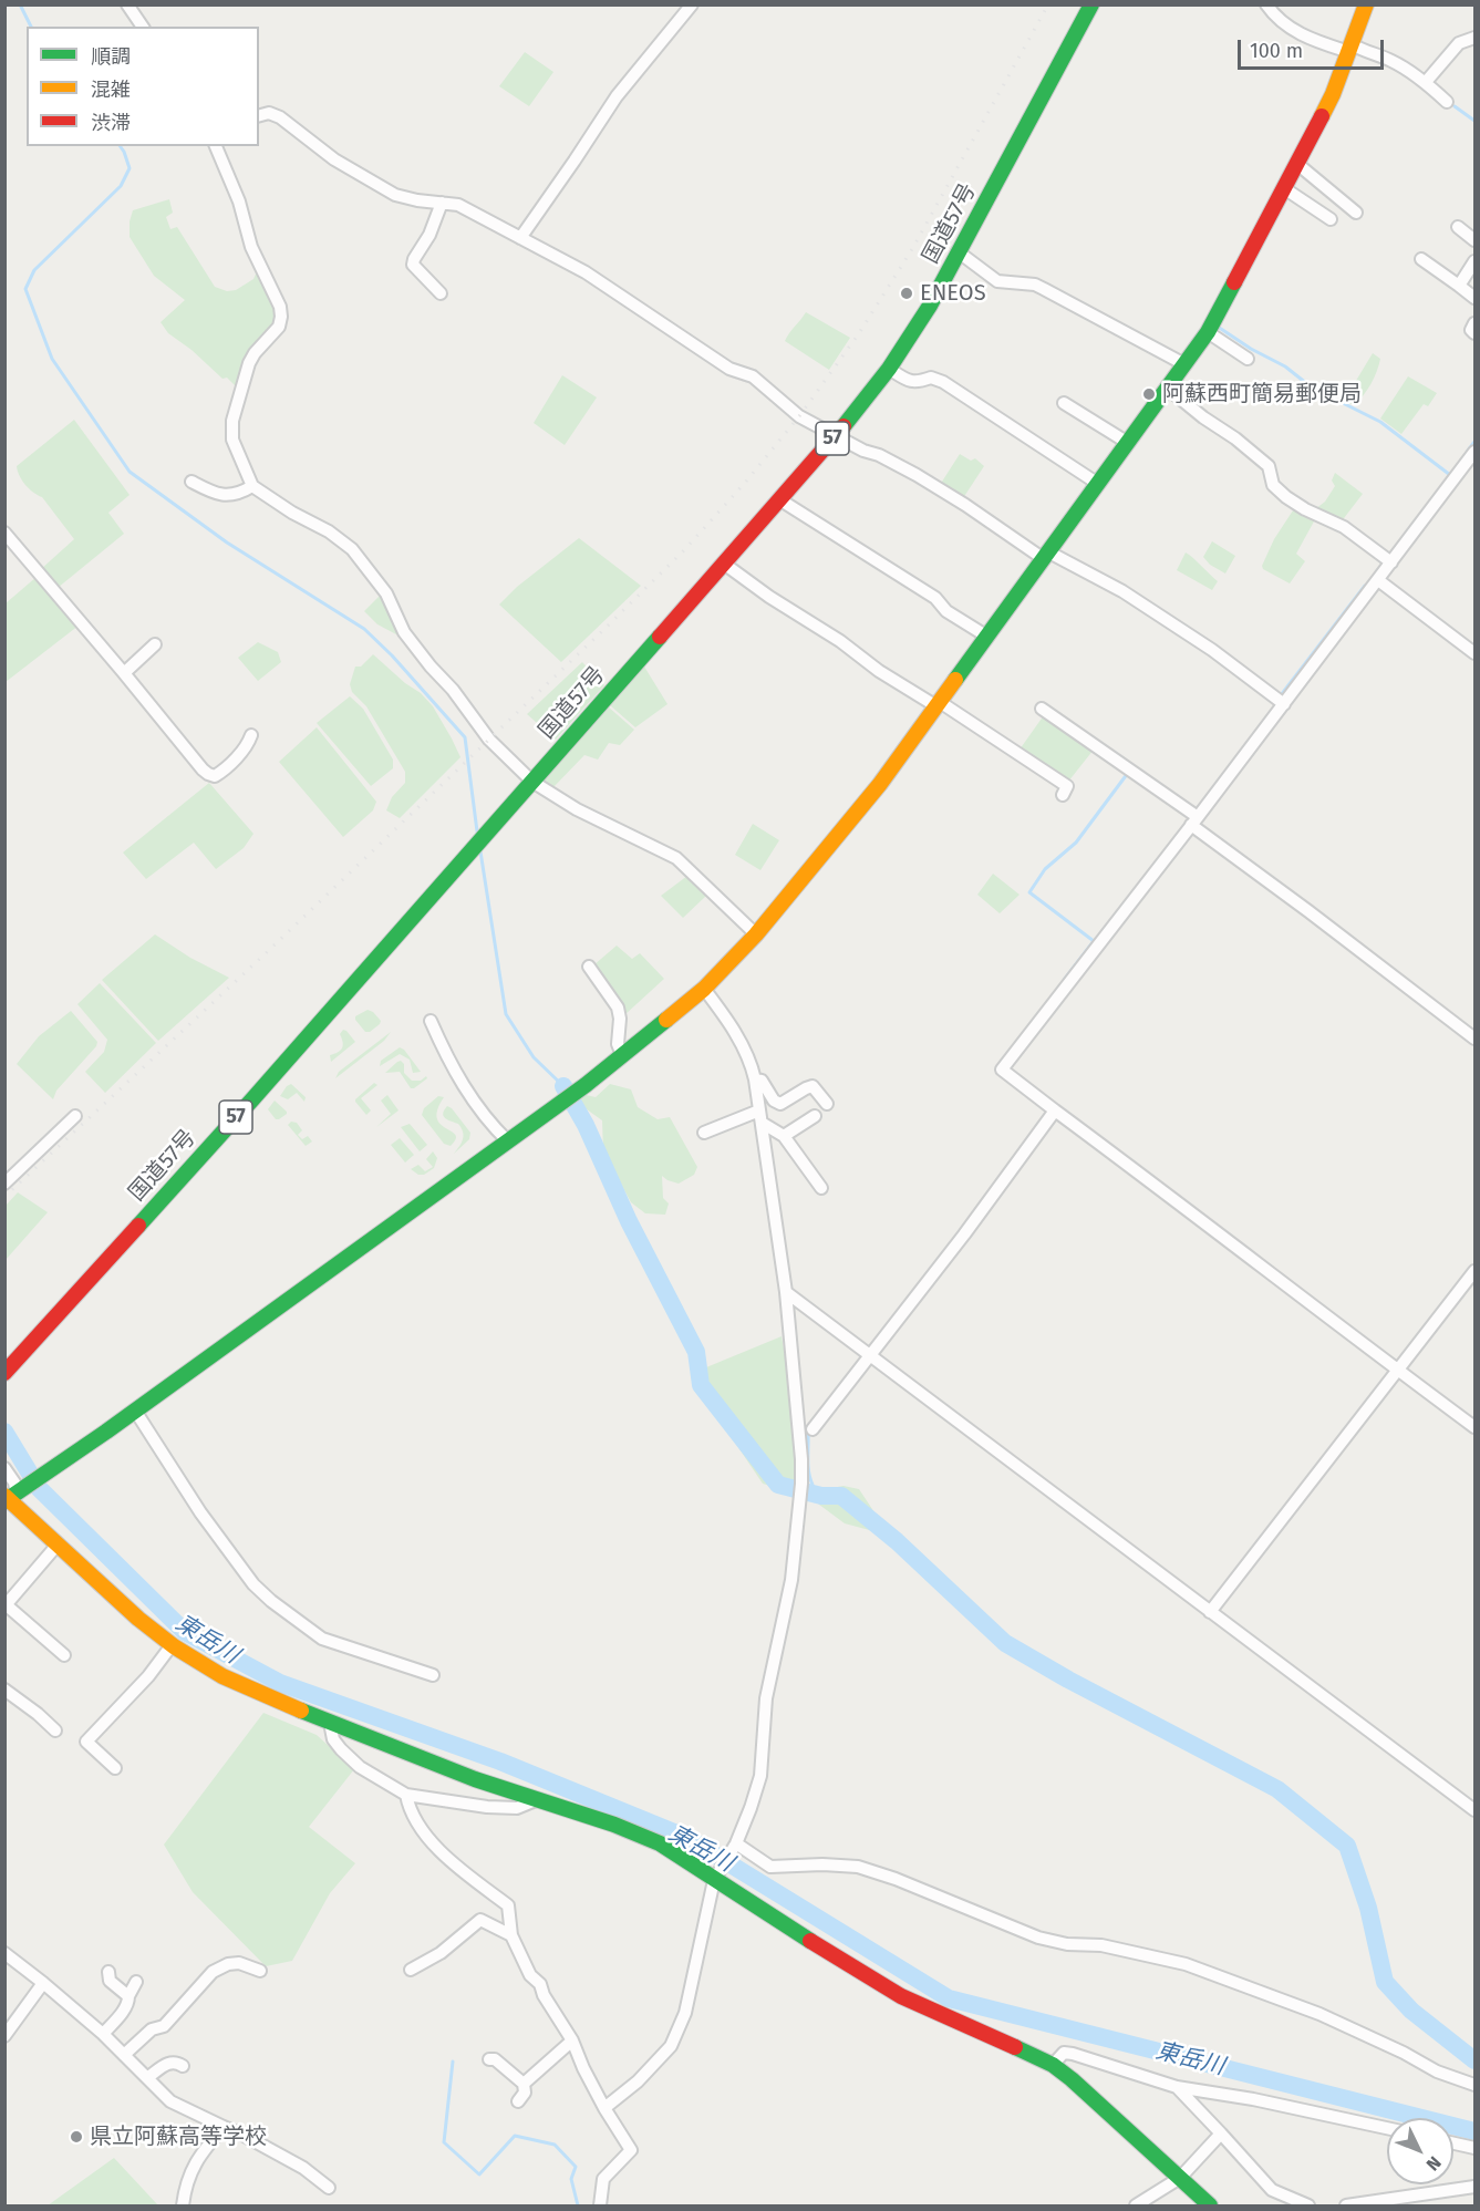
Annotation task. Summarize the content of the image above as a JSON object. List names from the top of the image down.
{
  "streets": {
    "main road": ["国道57号", "57"]
  },
  "water": ["東岳川"],
  "places": ["ENEOS", "阿蘇西町簡易郵便局", "県立阿蘇高等学校"],
  "legend": ["順調", "混雑", "渋滞"],
  "scale_bar": "100 m",
  "north": "bottom right"
}
